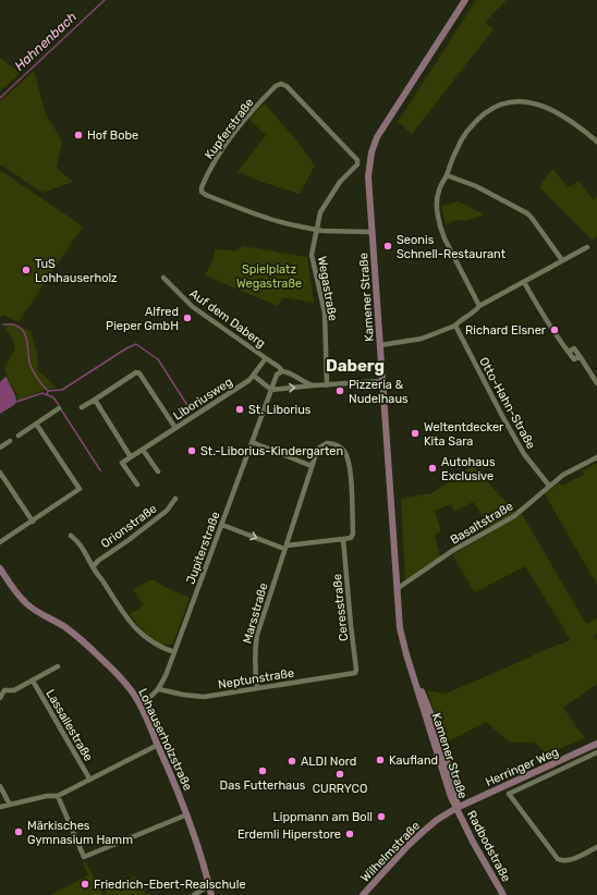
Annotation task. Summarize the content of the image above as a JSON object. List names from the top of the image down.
{
  "streets": {
    "main road": [
      "Kamener Straße",
      "Lohauserholzstraße",
      "Herringer Weg",
      "Radbodstraße",
      "Wilhelmstraße"
    ],
    "street": [
      "Kupferstraße",
      "Wegastraße",
      "Auf dem Daberg",
      "Liboriusweg",
      "Otto-Hahn-Straße",
      "Basaltstraße",
      "Orionstraße",
      "Jupiterstraße",
      "Ceresstraße",
      "Marsstraße",
      "Neptunstraße",
      "Lassallestraße"
    ]
  },
  "crossings": [
    ["Kupferstraße", "Wegastraße"],
    ["Wegastraße", "Auf dem Daberg"],
    ["Kamener Straße", "Auf dem Daberg"],
    ["Kamener Straße", "Basaltstraße"],
    ["Kamener Straße", "Herringer Weg"],
    ["Kamener Straße", "Radbodstraße"],
    ["Kamener Straße", "Wilhelmstraße"],
    ["Auf dem Daberg", "Liboriusweg"],
    ["Auf dem Daberg", "Jupiterstraße"],
    ["Otto-Hahn-Straße", "Basaltstraße"],
    ["Jupiterstraße", "Neptunstraße"],
    ["Jupiterstraße", "Lohauserholzstraße"],
    ["Ceresstraße", "Marsstraße"],
    ["Ceresstraße", "Neptunstraße"],
    ["Marsstraße", "Neptunstraße"],
    ["Herringer Weg", "Radbodstraße"],
    ["Herringer Weg", "Wilhelmstraße"],
    ["Radbodstraße", "Wilhelmstraße"]
  ],
  "districts": ["Daberg"],
  "water": ["Hahnenbach"],
  "parks": ["Spielplatz Wegastraße"],
  "places": [
    "Hof Bobe",
    "Seonis Schnell-Restaurant",
    "TuS Lohhauserholz",
    "Alfred Pieper GmbH",
    "Richard Elsner",
    "Pizzeria & Nudelhaus",
    "St. Liborius",
    "Weltentdecker Kita Sara",
    "St.-Liborius-Kindergarten",
    "Autohaus Exclusive",
    "Kaufland",
    "ALDI Nord",
    "Das Futterhaus",
    "CURRYCO",
    "Lippmann am Boll",
    "Märkisches Gymnasium Hamm",
    "Erdemli Hiperstore",
    "Friedrich-Ebert-Realschule"
  ]
}
